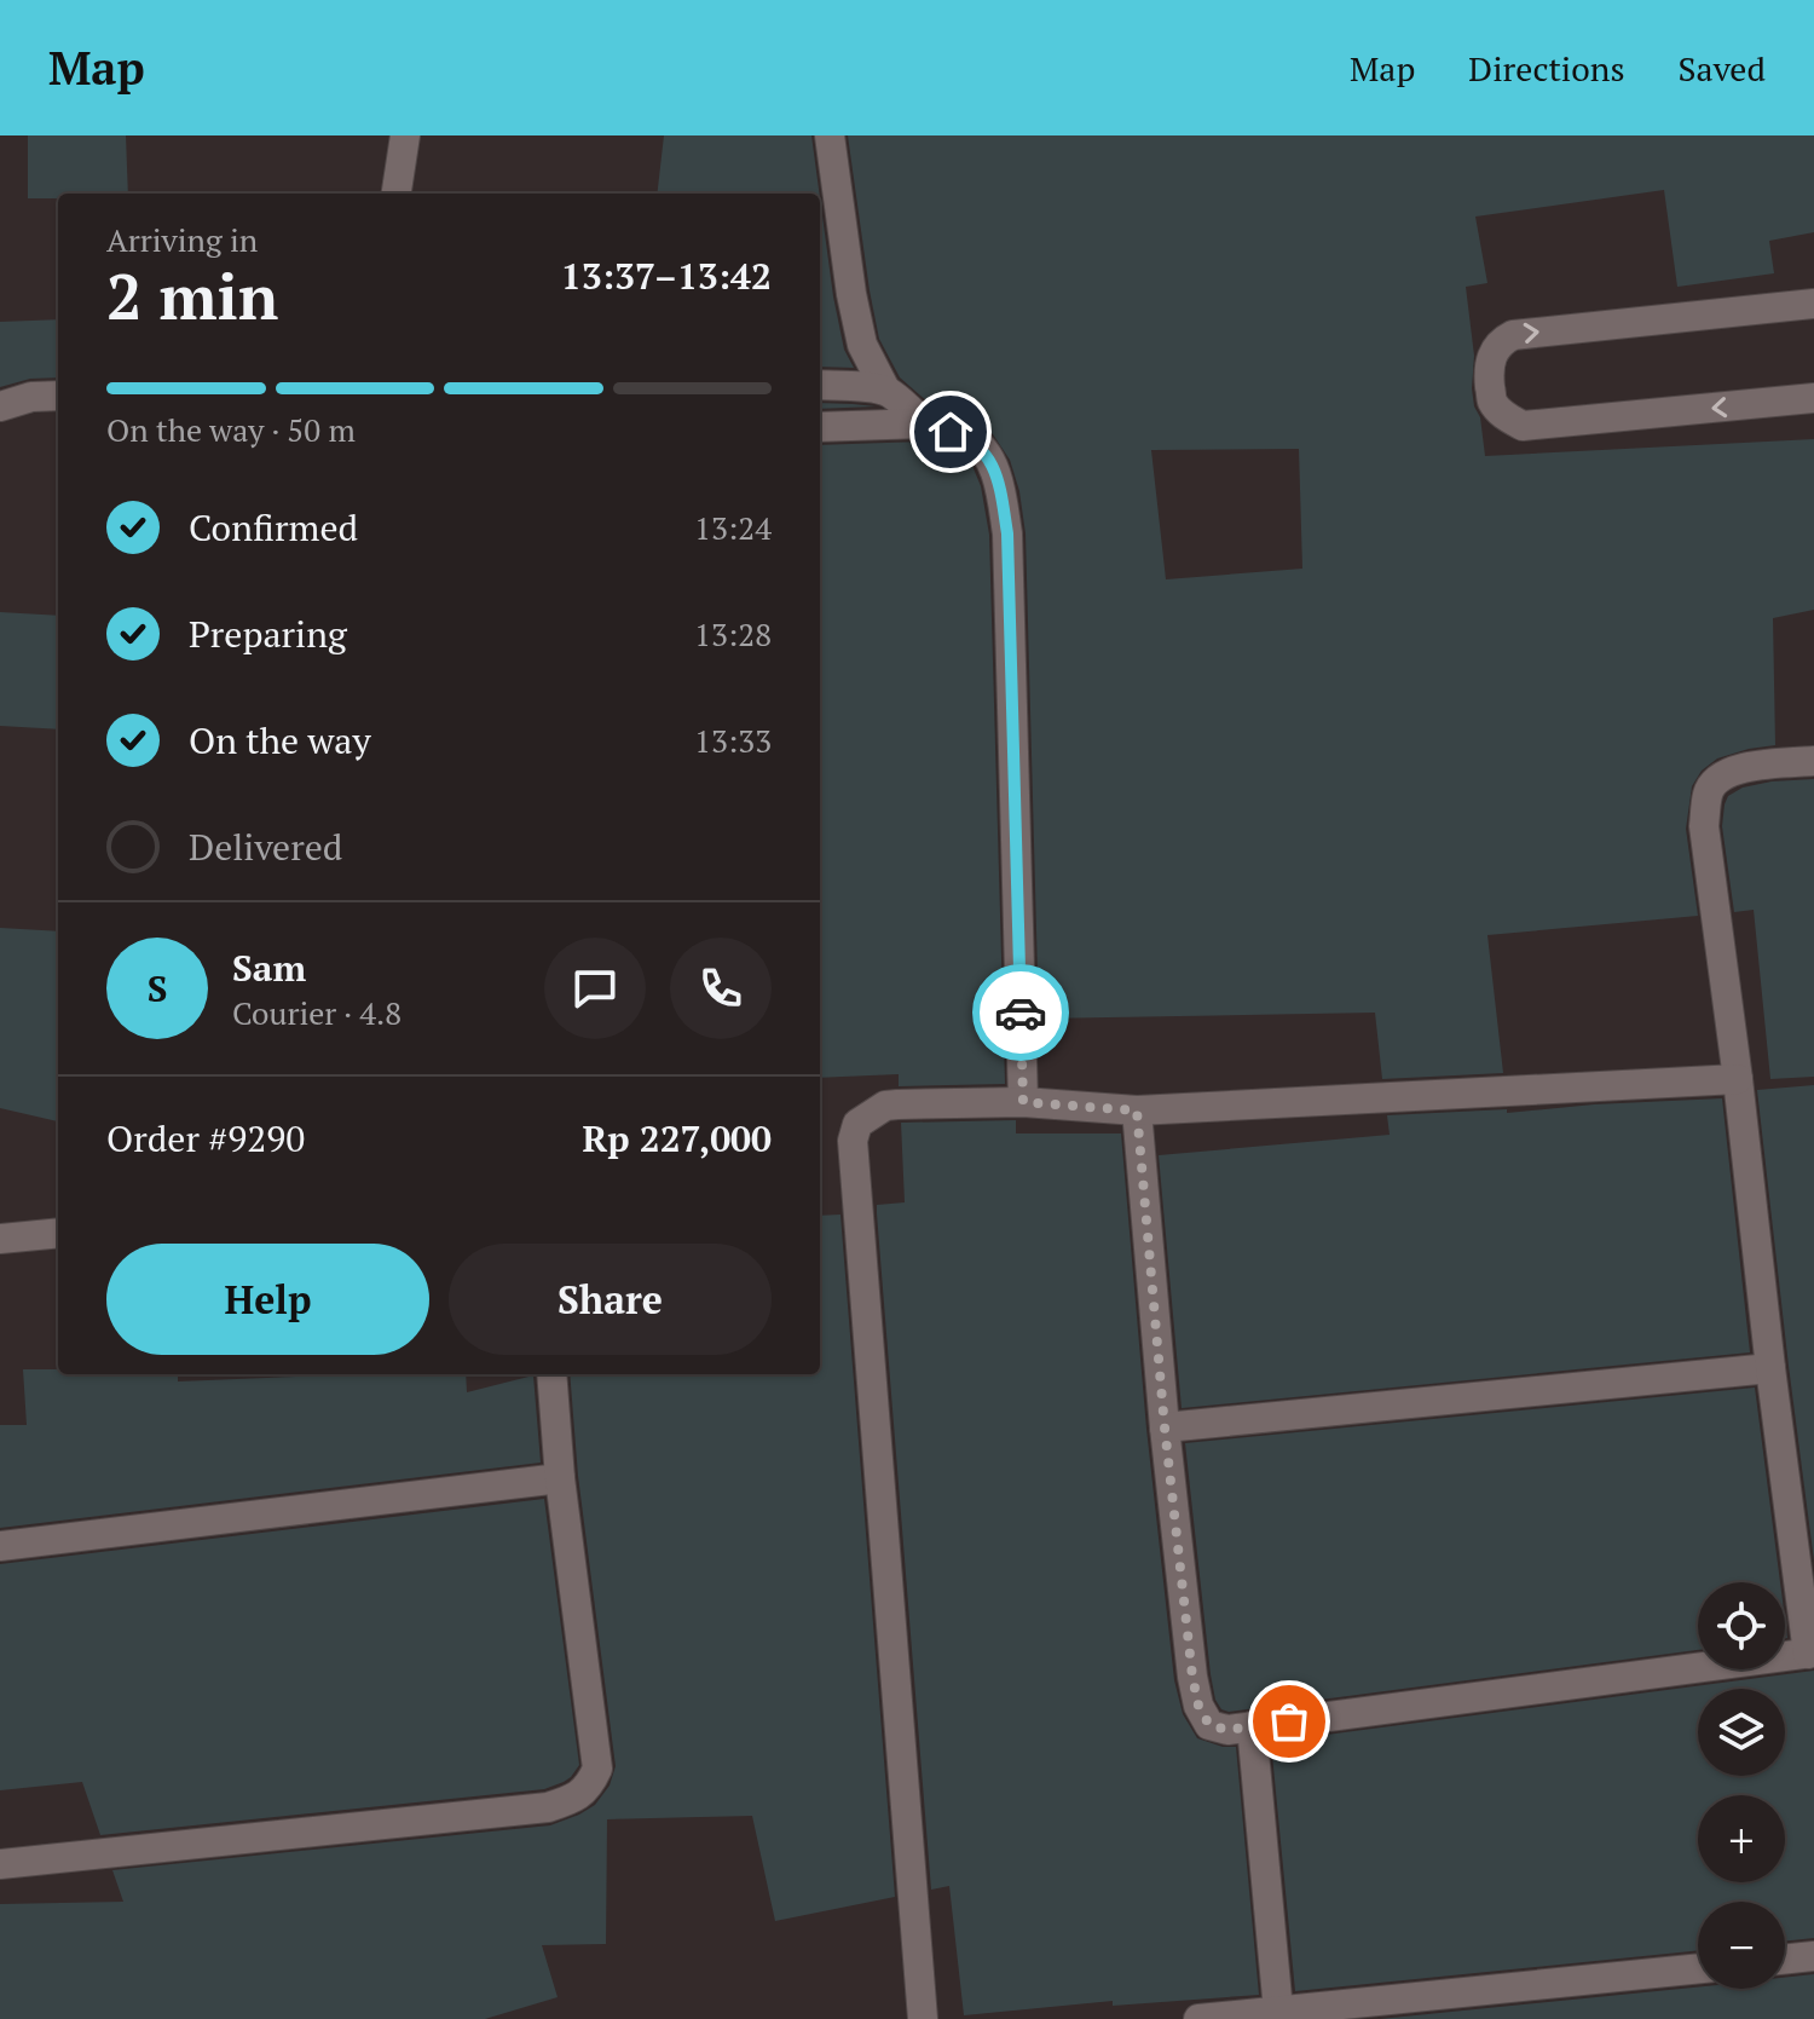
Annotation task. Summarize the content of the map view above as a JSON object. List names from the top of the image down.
{
  "page": {
    "header": "Map",
    "nav": ["Map", "Directions", "Saved"],
    "heading": ["2 min", "Arriving in", "13:37–13:42"],
    "panel": [
      "Sam",
      "Courier · 4.8",
      "Order #9290",
      "Rp 227,000"
    ],
    "bar": "On the way · 50 m",
    "list": [
      ["Confirmed", "13:24"],
      ["Preparing", "13:28"],
      ["On the way", "13:33"],
      "Delivered"
    ],
    "round": "S",
    "buttons": ["Help", "Share"],
    "map_buttons": ["+", "−"]
  }
}
